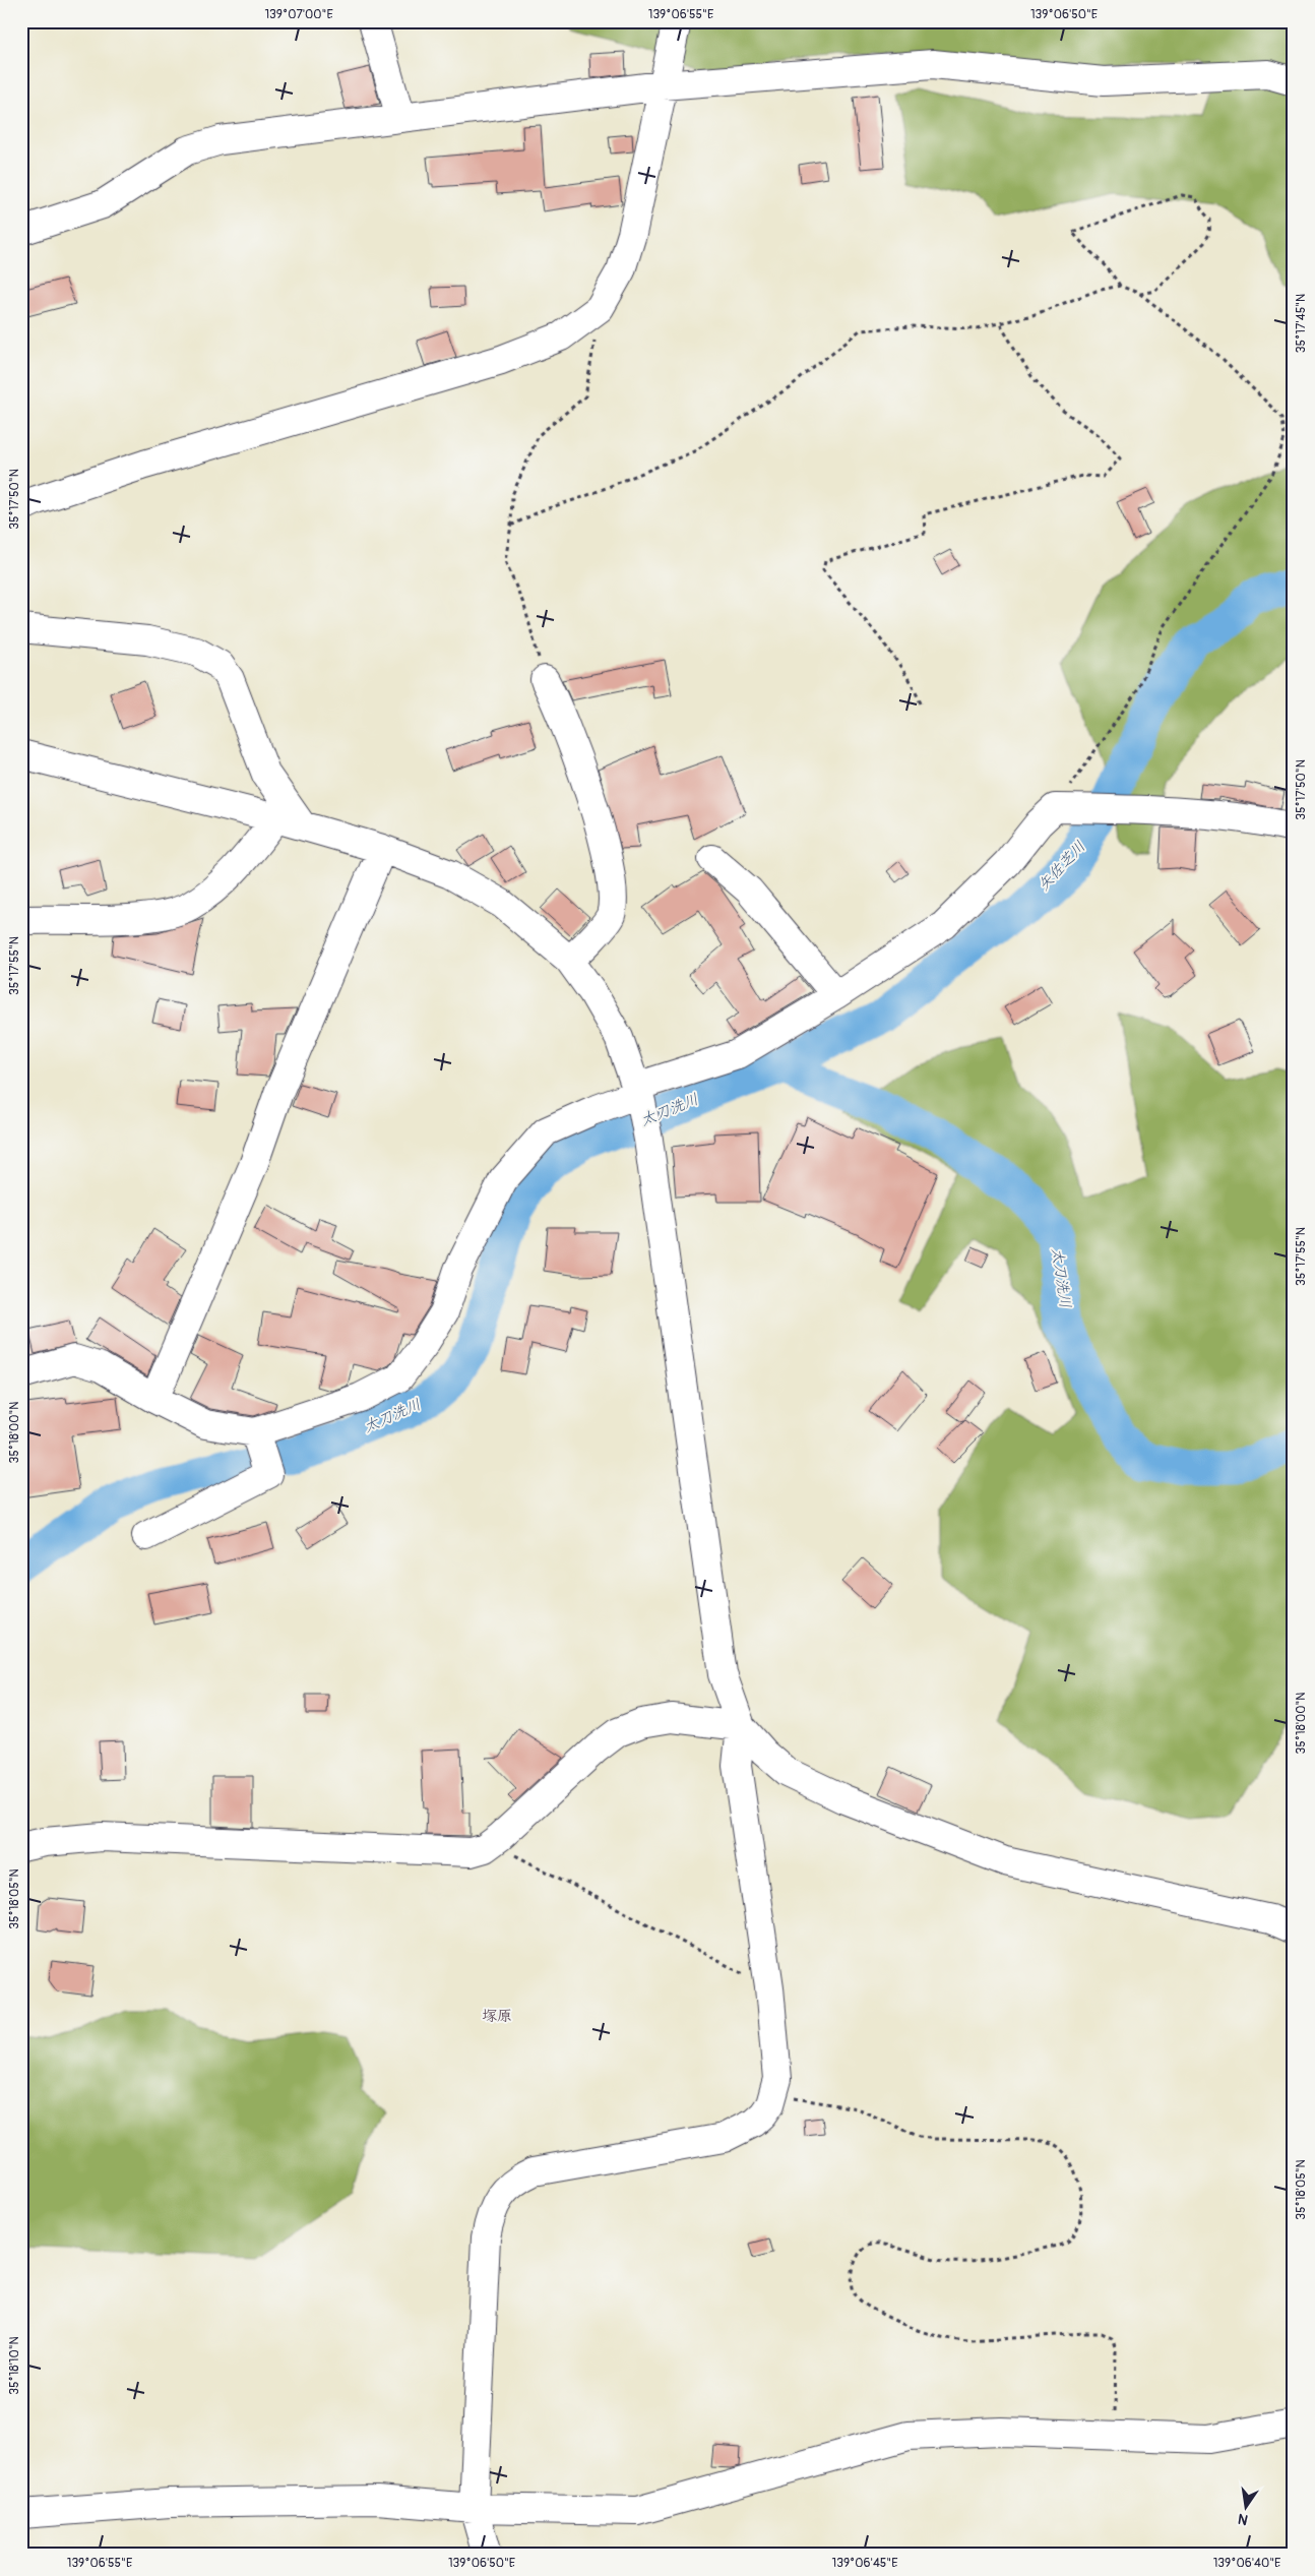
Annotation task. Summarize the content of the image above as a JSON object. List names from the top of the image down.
{
  "districts": ["塚原"],
  "water": ["矢佐芝川", "太刀洗川"],
  "north": "bottom",
  "coordinates": [
    "139°07'00\"E",
    "139°06'55\"E",
    "139°06'50\"E",
    "35°17'45\"N",
    "35°17'50\"N",
    "35°17'55\"N",
    "35°18'00\"N",
    "35°18'05\"N",
    "35°18'10\"N",
    "139°06'45\"E",
    "139°06'40\"E"
  ]
}
